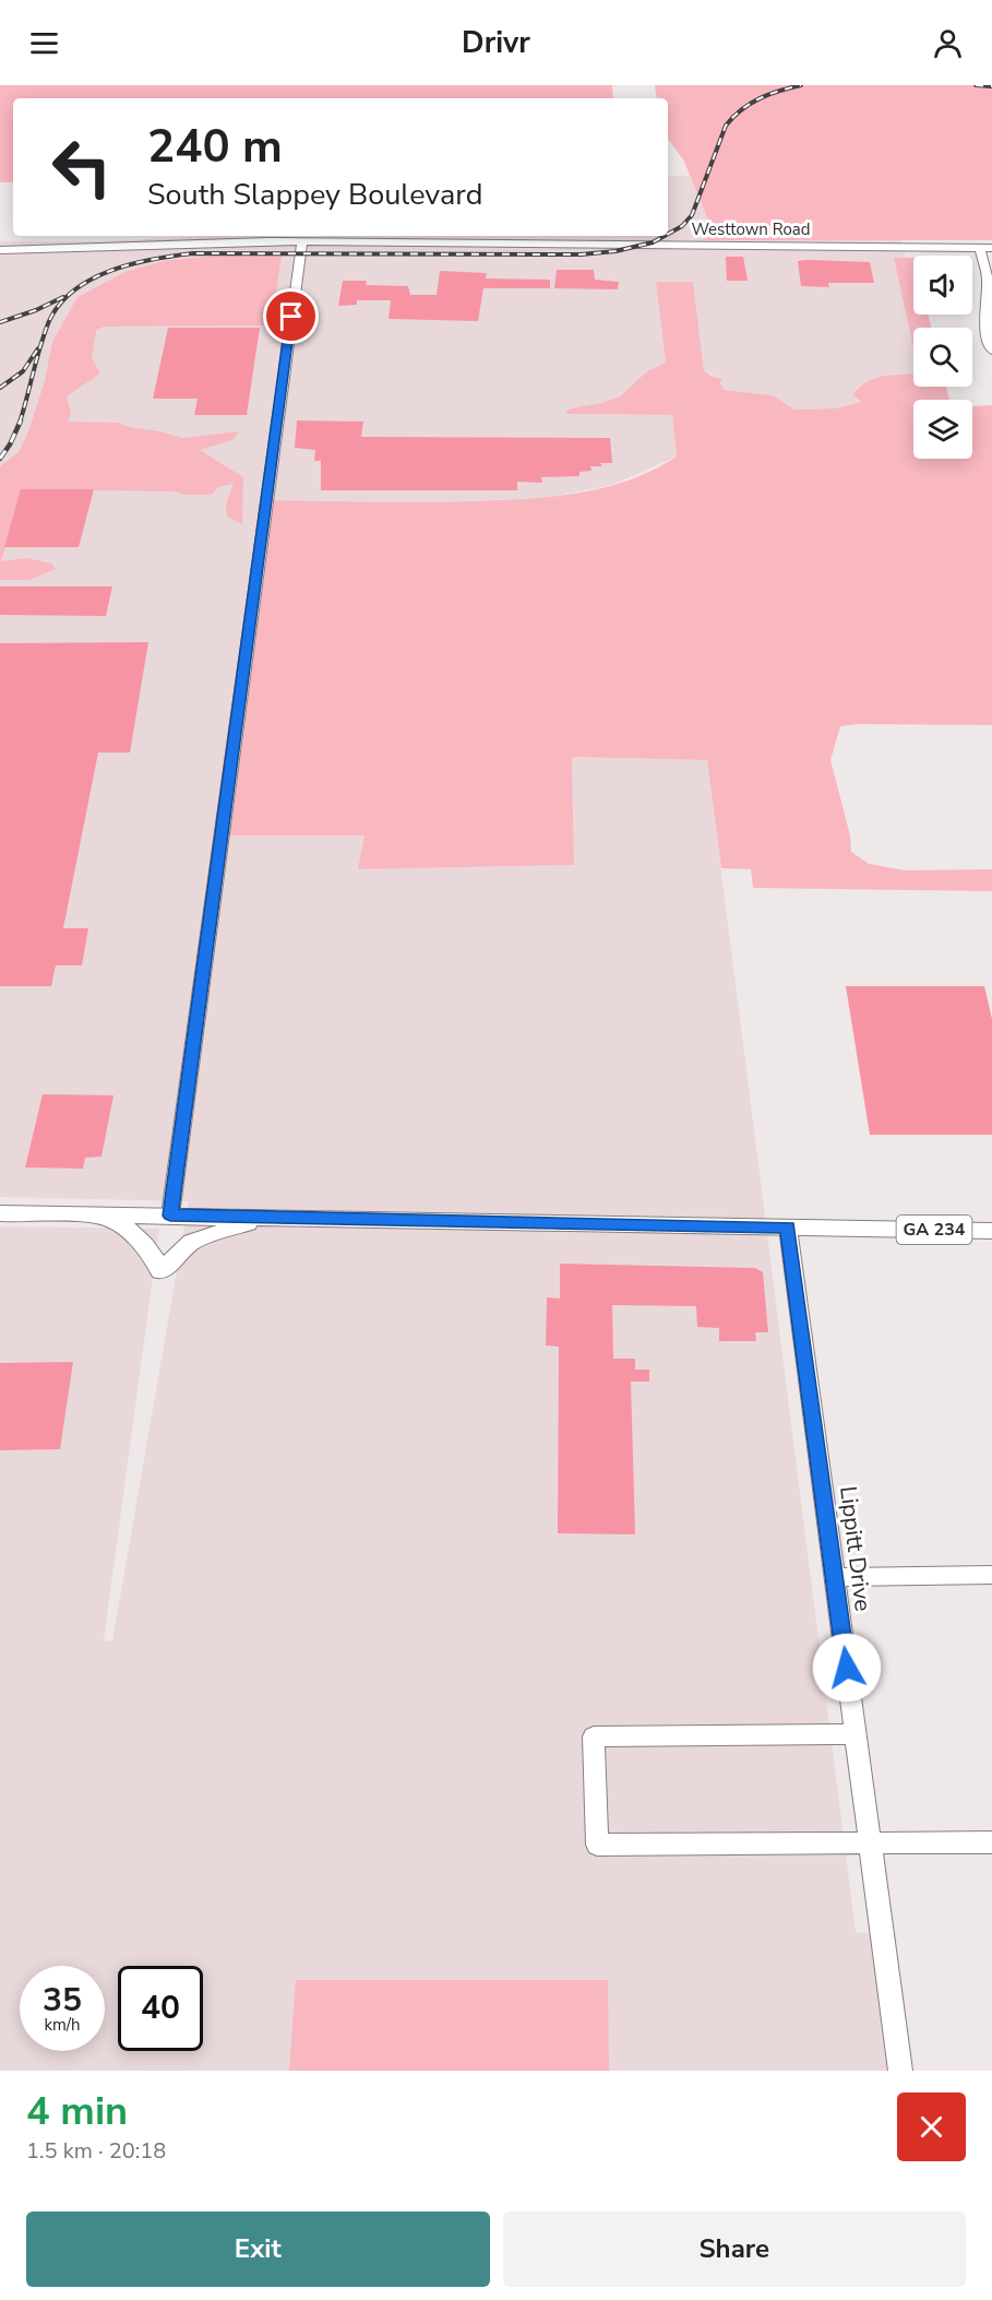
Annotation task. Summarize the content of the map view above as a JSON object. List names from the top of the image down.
{
  "streets": {
    "main road": ["GA 234"],
    "street": ["Westtown Road", "Lippitt Drive"]
  },
  "crossings": [
    ["GA 234", "Lippitt Drive"]
  ],
  "page": {
    "header": "Drivr",
    "turn": ["240 m", "South Slappey Boulevard"],
    "speed": "35 km/h",
    "limit": "40",
    "heading": ["4 min", "1.5 km · 20:18"],
    "buttons": ["Exit", "Share"]
  }
}
